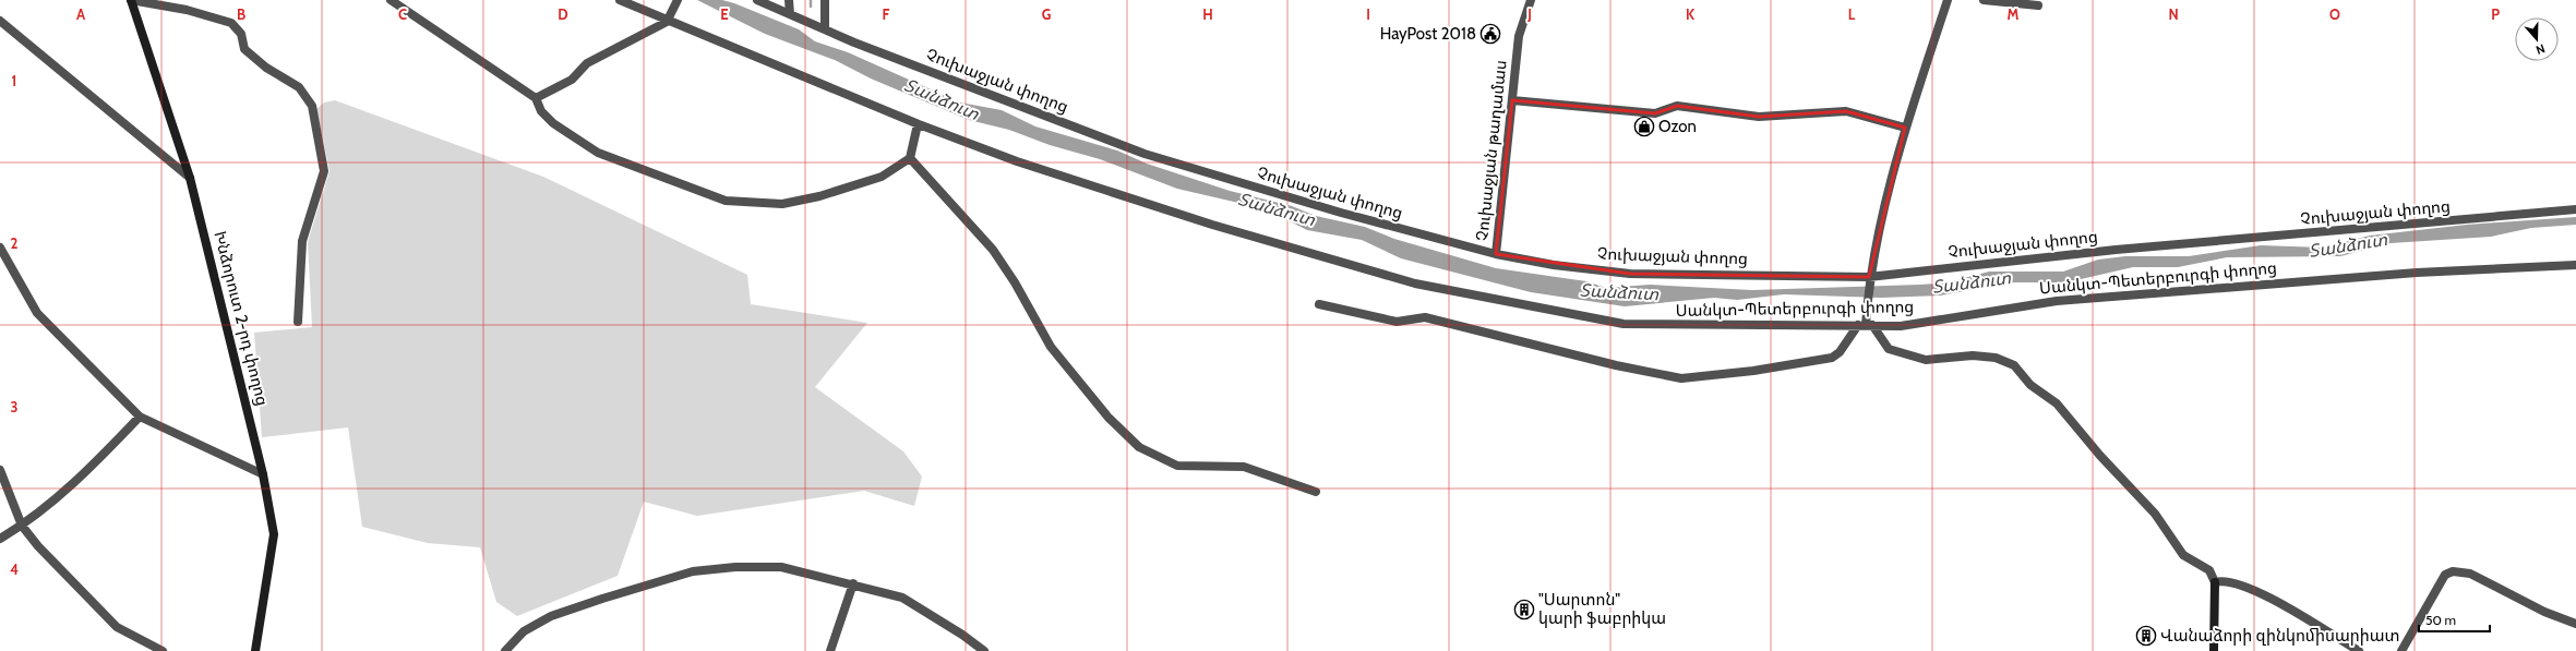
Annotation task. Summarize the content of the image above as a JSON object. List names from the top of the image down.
{
  "streets": {
    "street": [
      "Չուխաջյան փողոց",
      "Չուխաջյան թաղամաս",
      "Սանկտ-Պետերբուրգի փողոց",
      "Խնձորուտ 2-րդ փողոց"
    ]
  },
  "crossings": [
    ["Չուխաջյան փողոց", "Չուխաջյան թաղամաս"]
  ],
  "water": ["Տանձուտ"],
  "places": {
    "public building": ["HayPost 2018"],
    "shop": ["Ozon"],
    "building": ["\"Սարտոն\" կարի ֆաբրիկա", "Վանաձորի զինկոմիսարիատ"]
  },
  "scale_bar": "50 m",
  "north": "bottom",
  "grid": {
    "columns": [
      "A",
      "B",
      "C",
      "D",
      "E",
      "F",
      "G",
      "H",
      "I",
      "J",
      "K",
      "L",
      "M",
      "N",
      "O",
      "P"
    ],
    "rows": [
      "1",
      "2",
      "3",
      "4"
    ]
  }
}
